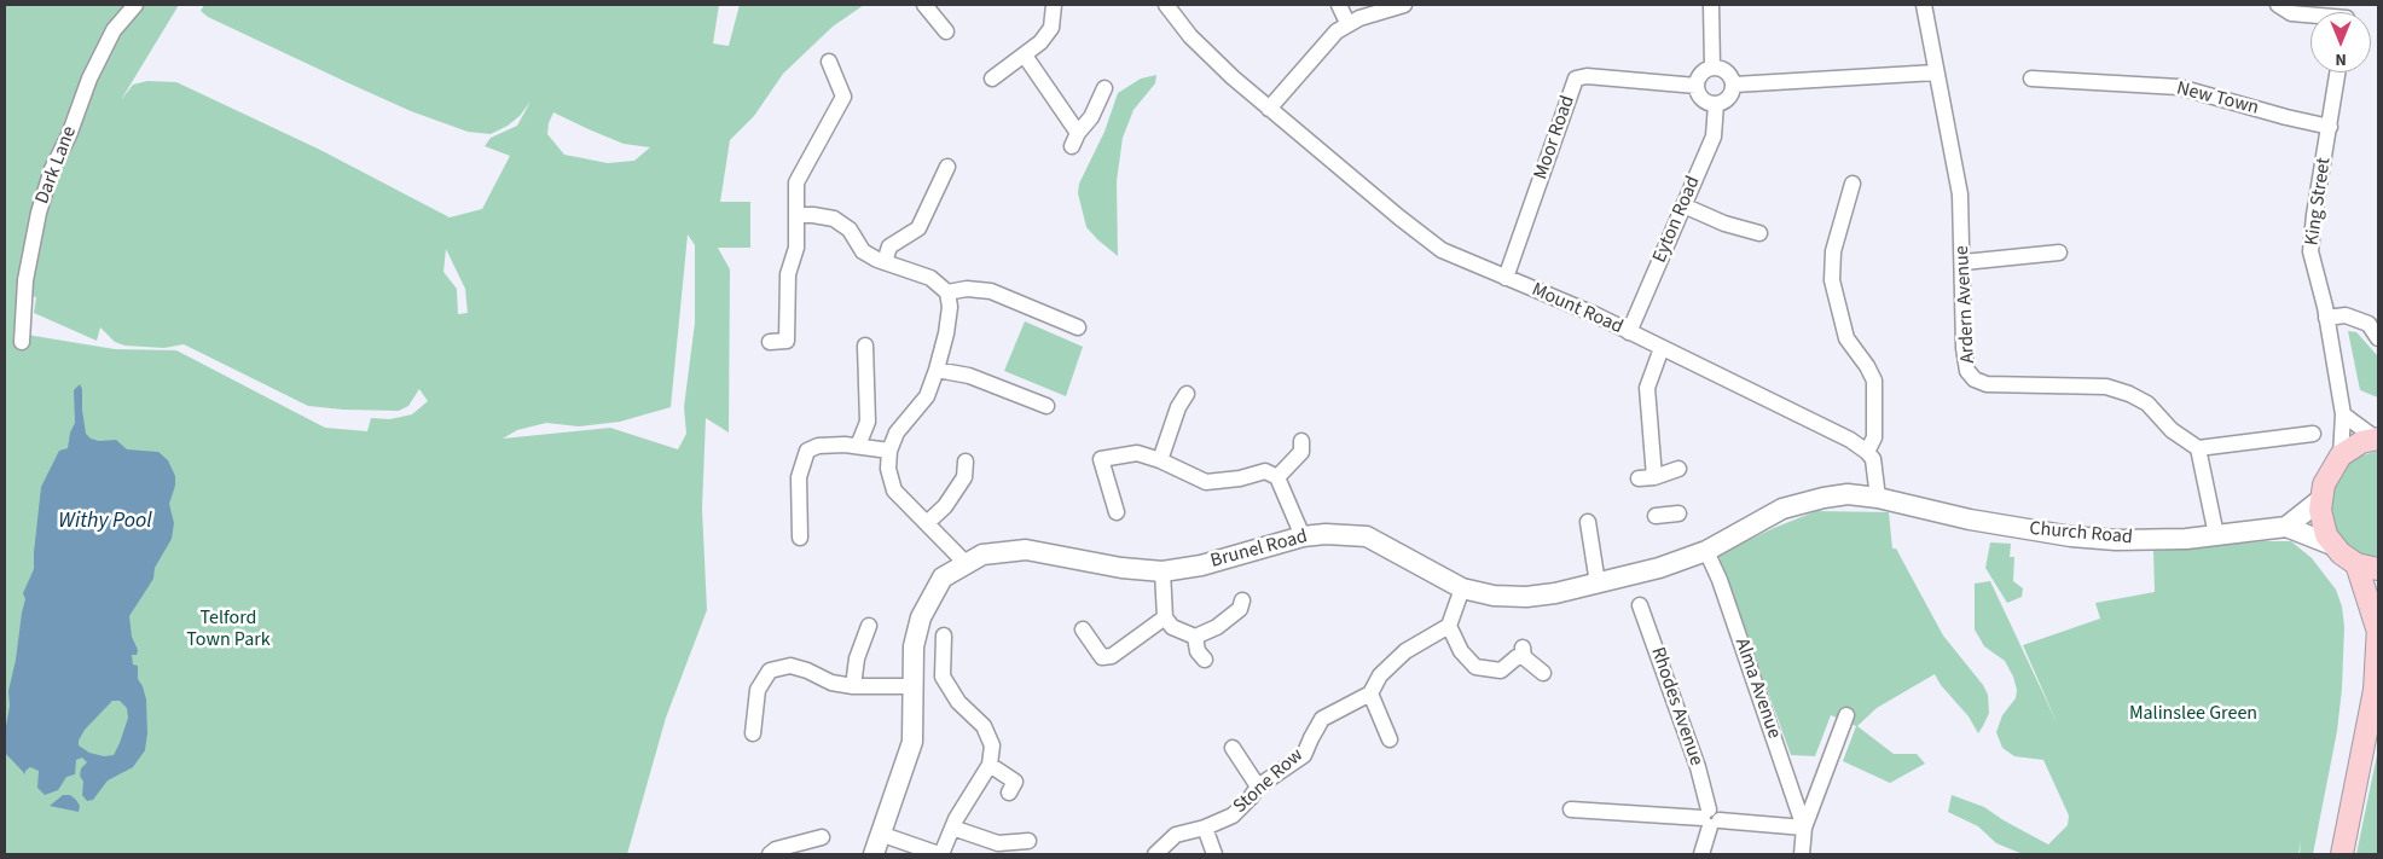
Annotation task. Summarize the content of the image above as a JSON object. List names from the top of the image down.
{
  "streets": {
    "street": [
      "New Town",
      "Moor Road",
      "Dark Lane",
      "King Street",
      "Eyton Road",
      "Ardern Avenue",
      "Mount Road",
      "Church Road",
      "Brunel Road",
      "Alma Avenue",
      "Rhodes Avenue",
      "Stone Row"
    ]
  },
  "crossings": [
    ["New Town", "King Street"],
    ["Moor Road", "Eyton Road"],
    ["Moor Road", "Mount Road"],
    ["Eyton Road", "Mount Road"],
    ["Church Road", "Brunel Road"],
    ["Brunel Road", "Alma Avenue"]
  ],
  "water": ["Withy Pool"],
  "parks": ["Telford Town Park", "Malinslee Green"],
  "north": "bottom"
}
